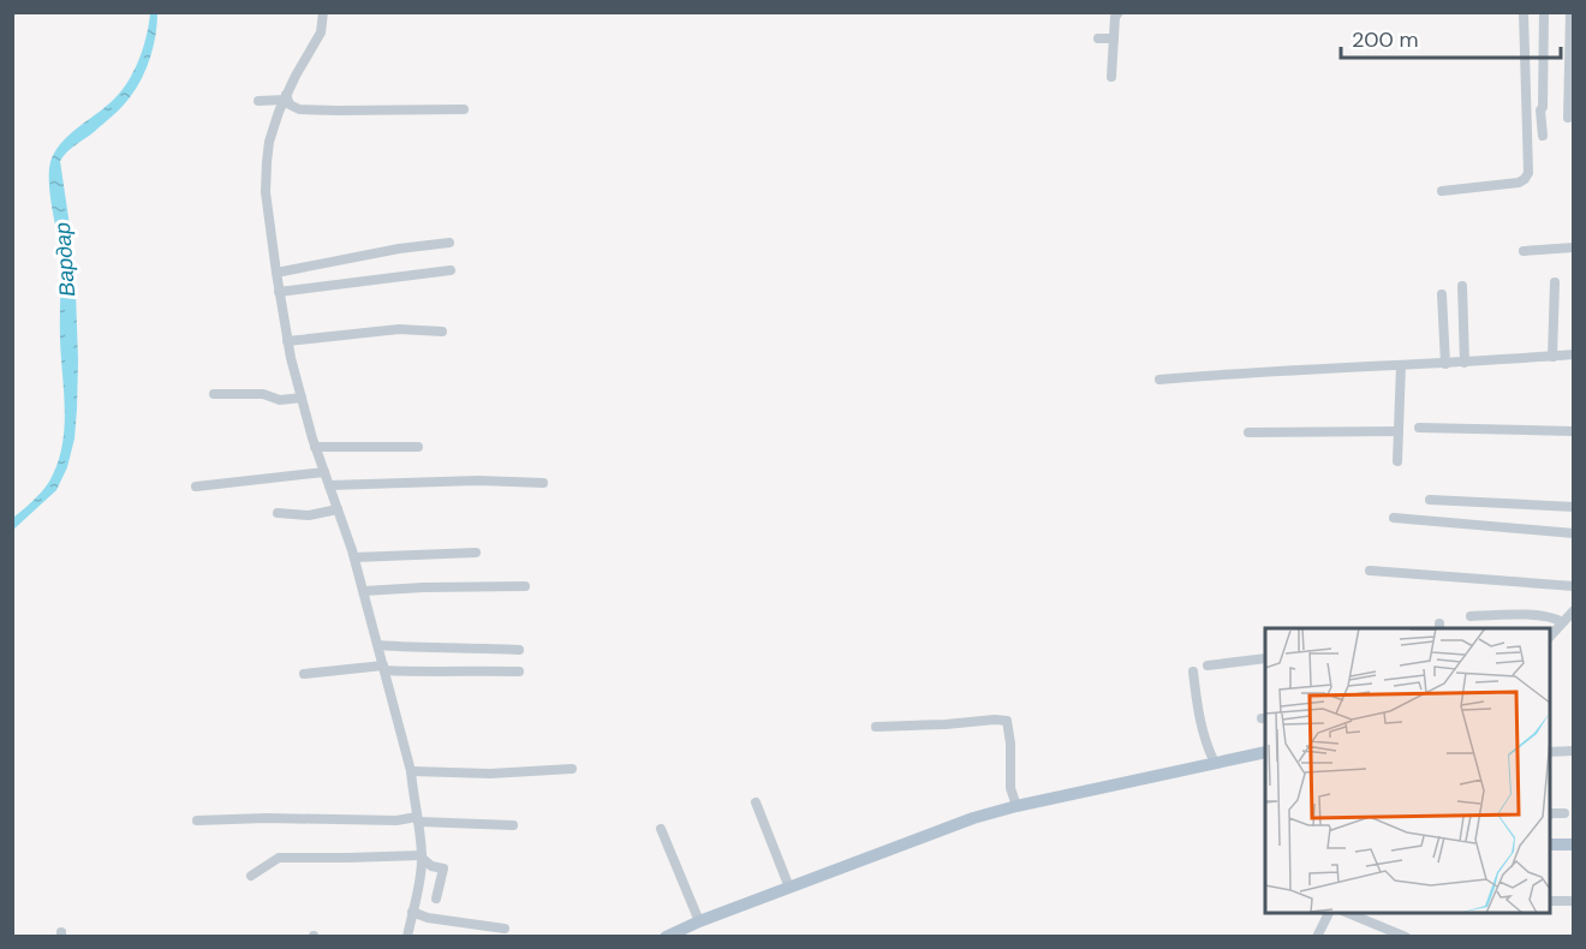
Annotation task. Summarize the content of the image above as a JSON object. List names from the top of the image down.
{
  "water": ["Вардар"],
  "scale_bar": "200 m"
}
